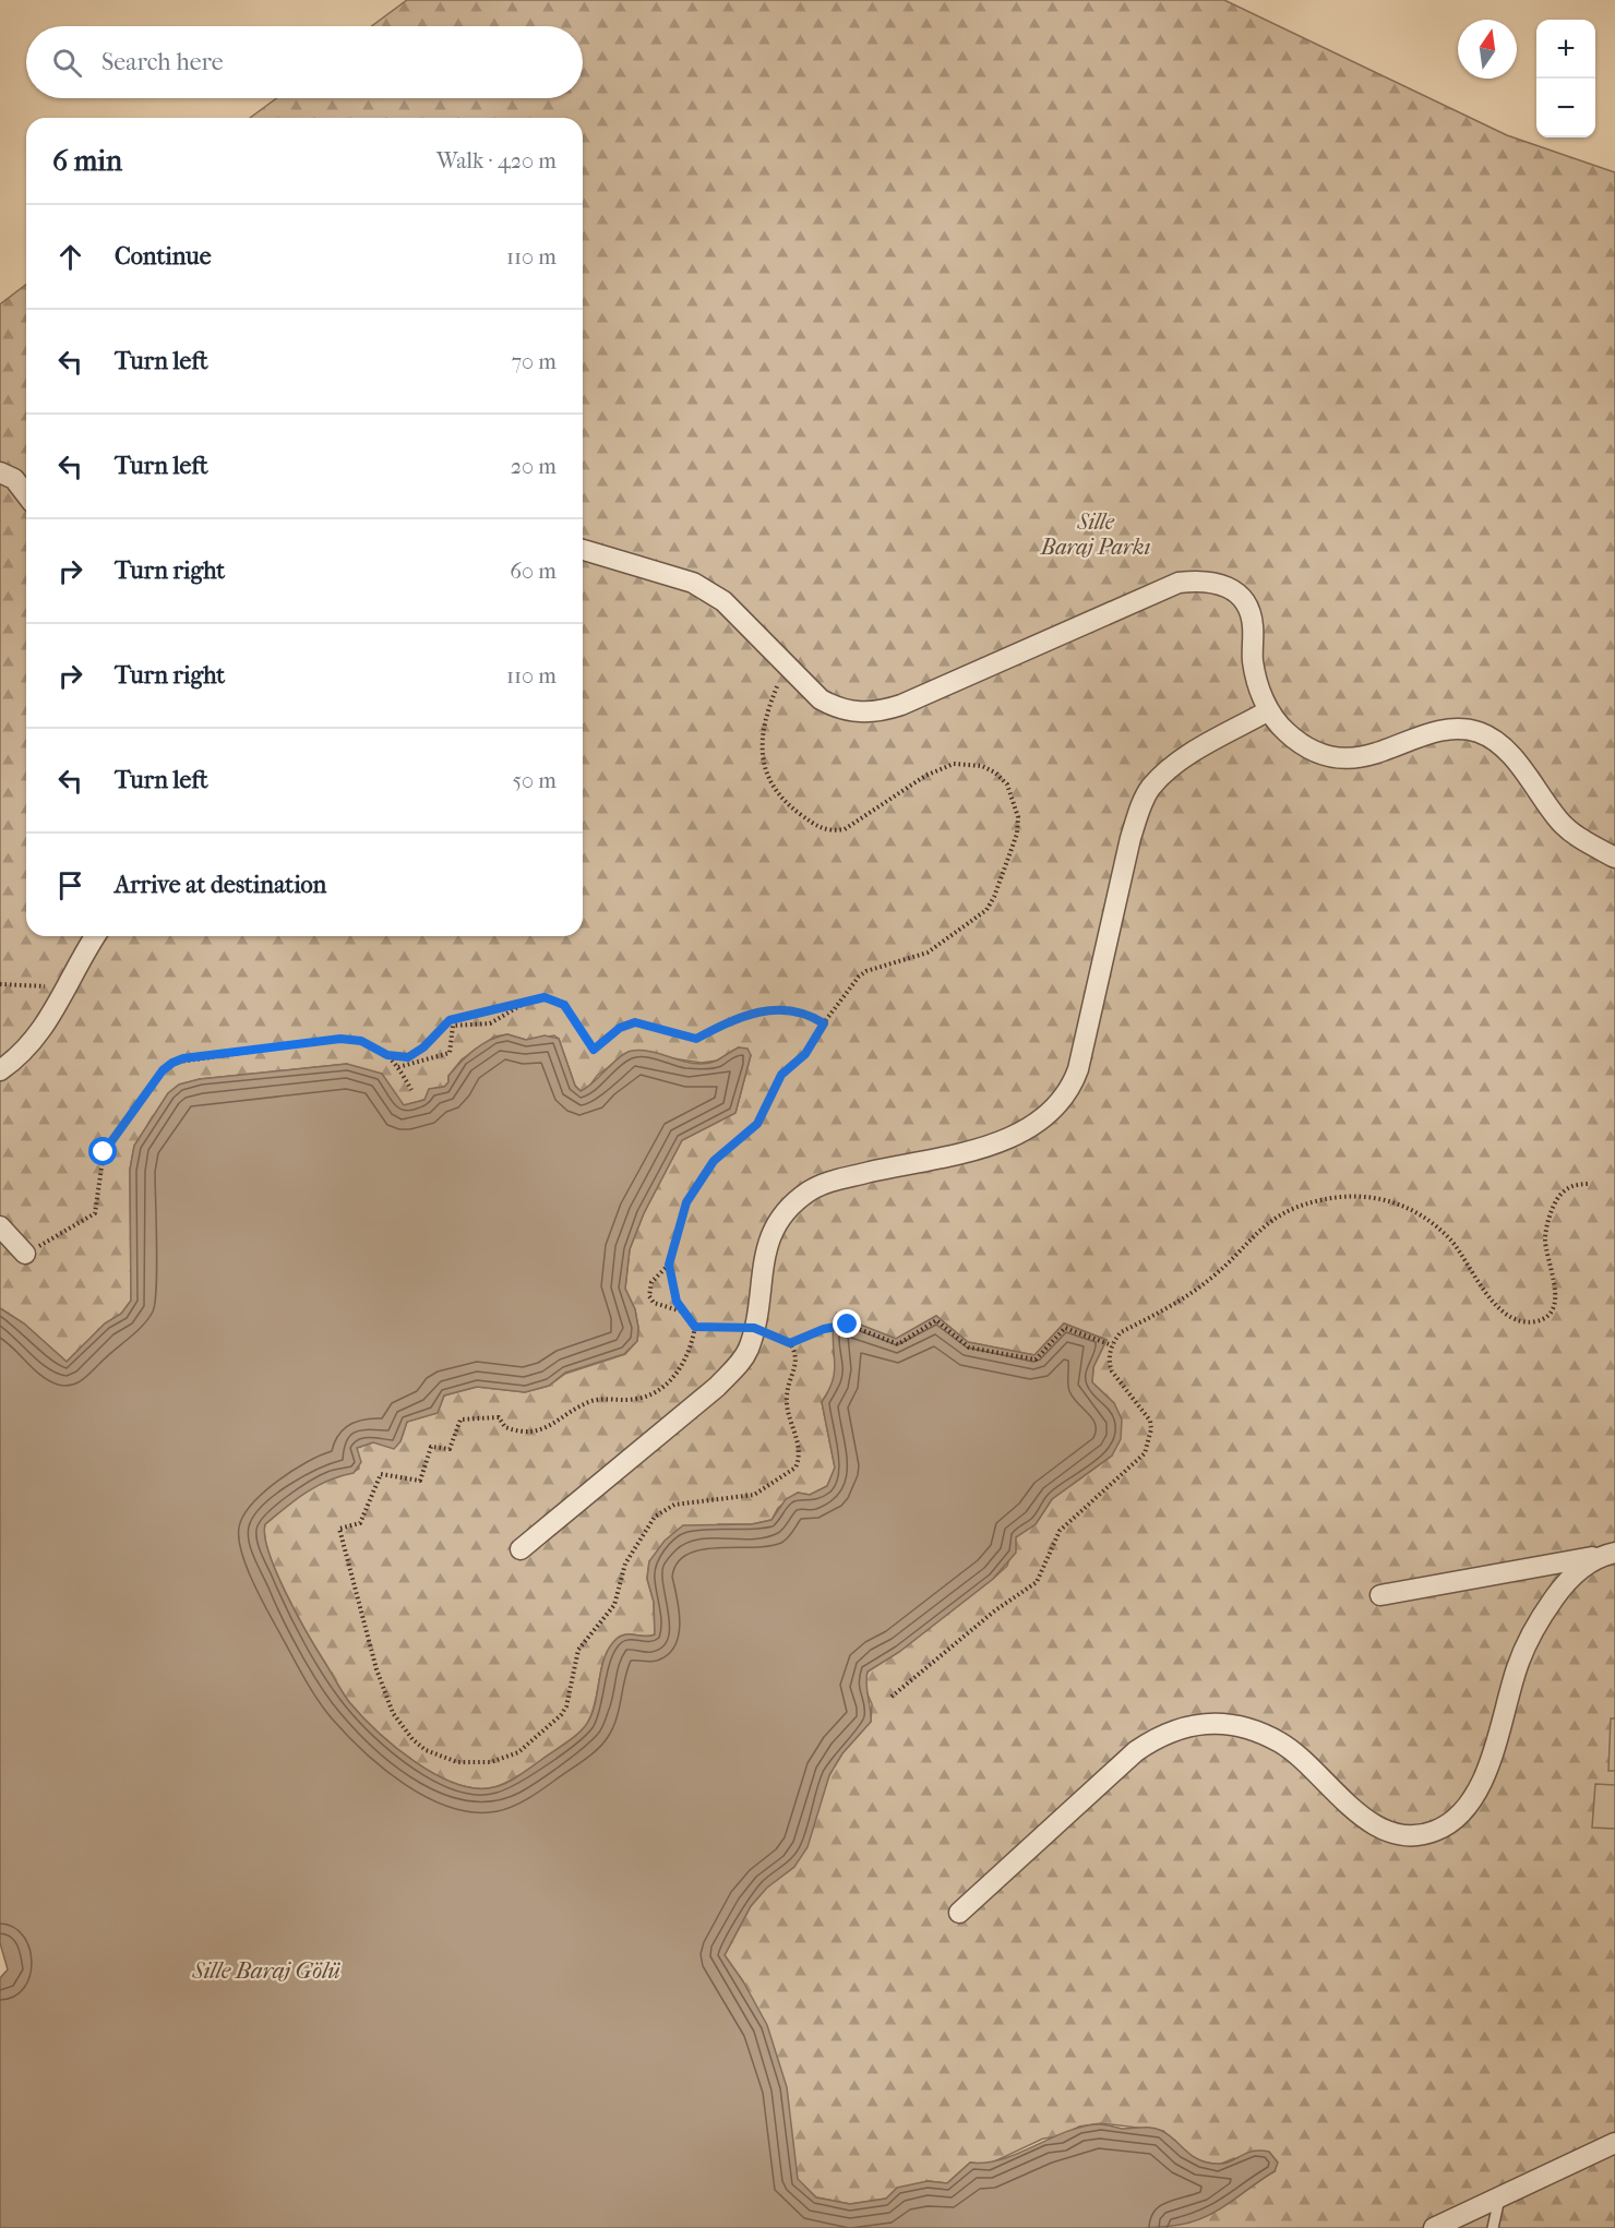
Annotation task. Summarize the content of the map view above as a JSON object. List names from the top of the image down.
{
  "water": ["Sille Baraj Gölü"],
  "parks": ["Sille Baraj Parkı"],
  "north": "top",
  "page": {
    "map_buttons": ["+", "−"],
    "search": "Search here",
    "heading": ["6 min", "Walk · 420 m"],
    "list": [
      ["Continue", "110 m"],
      ["Turn left", "70 m"],
      ["Turn left", "20 m"],
      ["Turn right", "60 m"],
      ["Turn right", "110 m"],
      ["Turn left", "50 m"],
      "Arrive at destination"
    ]
  }
}
